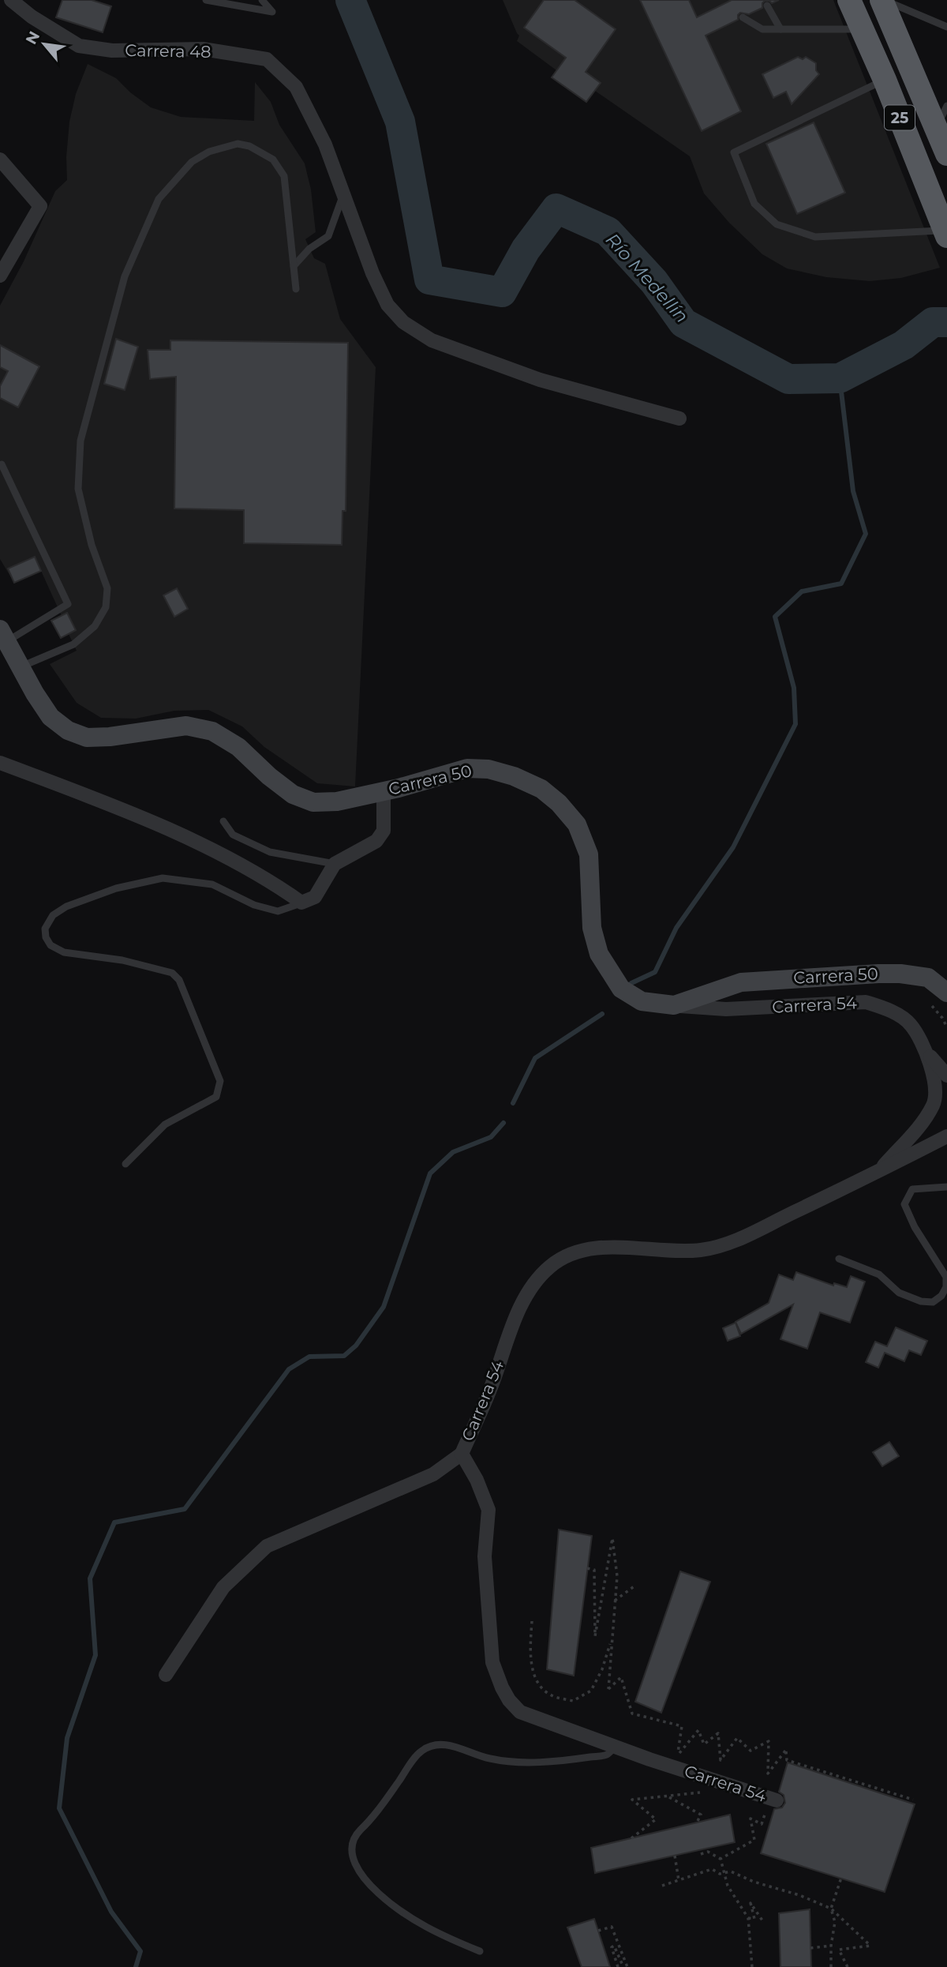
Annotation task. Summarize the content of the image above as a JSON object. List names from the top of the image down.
{
  "streets": {
    "highway": ["25"],
    "main road": ["Carrera 50"],
    "street": ["Carrera 48", "Carrera 54"]
  },
  "crossings": [
    ["Carrera 50", "Carrera 54"]
  ],
  "water": ["Río Medellín"],
  "north": "top left"
}
